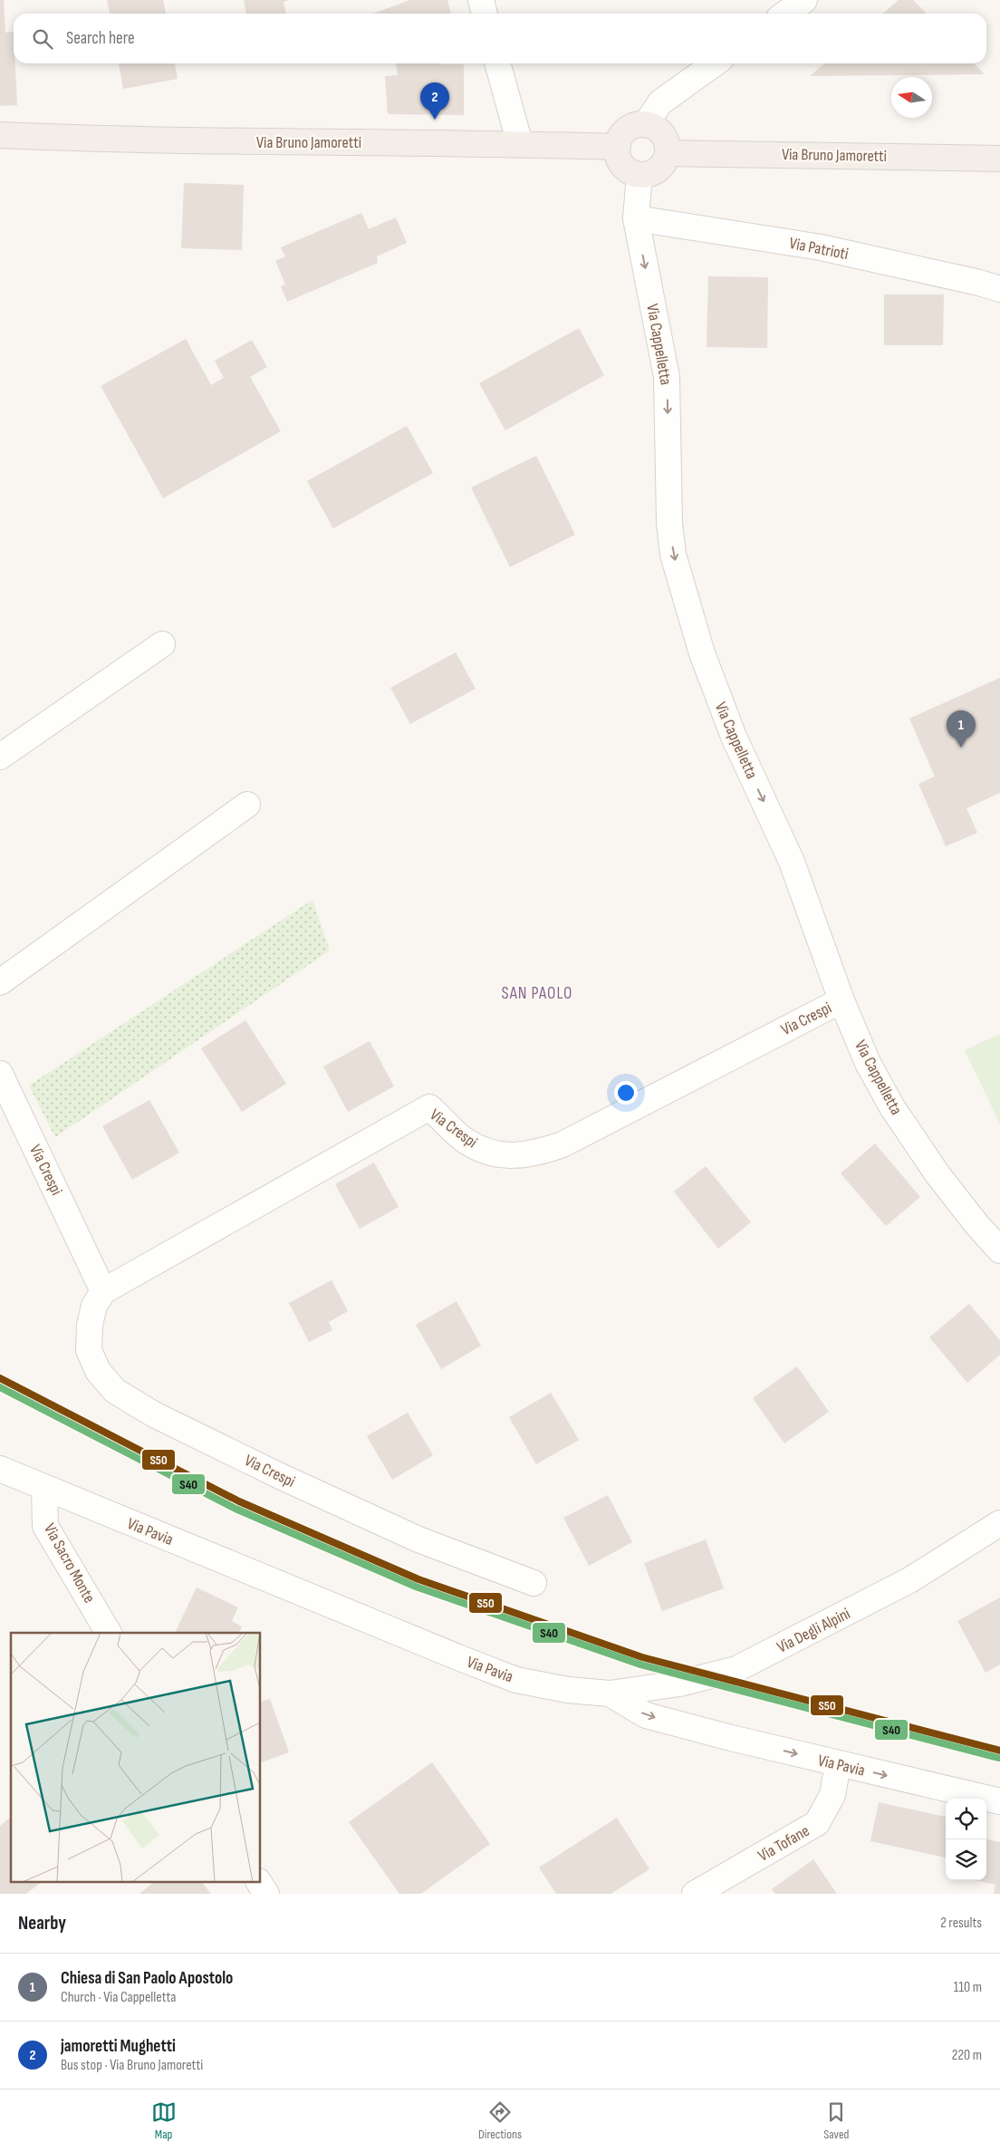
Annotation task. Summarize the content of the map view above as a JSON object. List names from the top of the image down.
{
  "streets": {
    "main road": ["Via Bruno Jamoretti"],
    "street": [
      "Via Patrioti",
      "Via Cappelletta",
      "Via Crespi",
      "Via Pavia",
      "Via Sacro Monte",
      "Via Degli Alpini",
      "Via Tofane"
    ]
  },
  "crossings": [
    ["Via Bruno Jamoretti", "Via Cappelletta"],
    ["Via Patrioti", "Via Cappelletta"],
    ["Via Cappelletta", "Via Crespi"],
    ["Via Pavia", "Via Sacro Monte"],
    ["Via Pavia", "Via Degli Alpini"],
    ["Via Pavia", "Via Tofane"]
  ],
  "one_way": ["Via Cappelletta", "Via Pavia"],
  "districts": ["SAN PAOLO"],
  "lines": ["transit line S50", "transit line S40"],
  "north": "left",
  "page": {
    "search": "Search here",
    "pins": ["2", "1"],
    "heading": ["Nearby", "2 results"],
    "list": [
      {
        "mark": "1",
        "name": "Chiesa di San Paolo Apostolo",
        "note": "Church · Via Cappelletta",
        "value": "110 m"
      },
      {
        "mark": "2",
        "name": "jamoretti Mughetti",
        "note": "Bus stop · Via Bruno Jamoretti",
        "value": "220 m"
      }
    ],
    "nav": ["Map", "Directions", "Saved"]
  }
}
